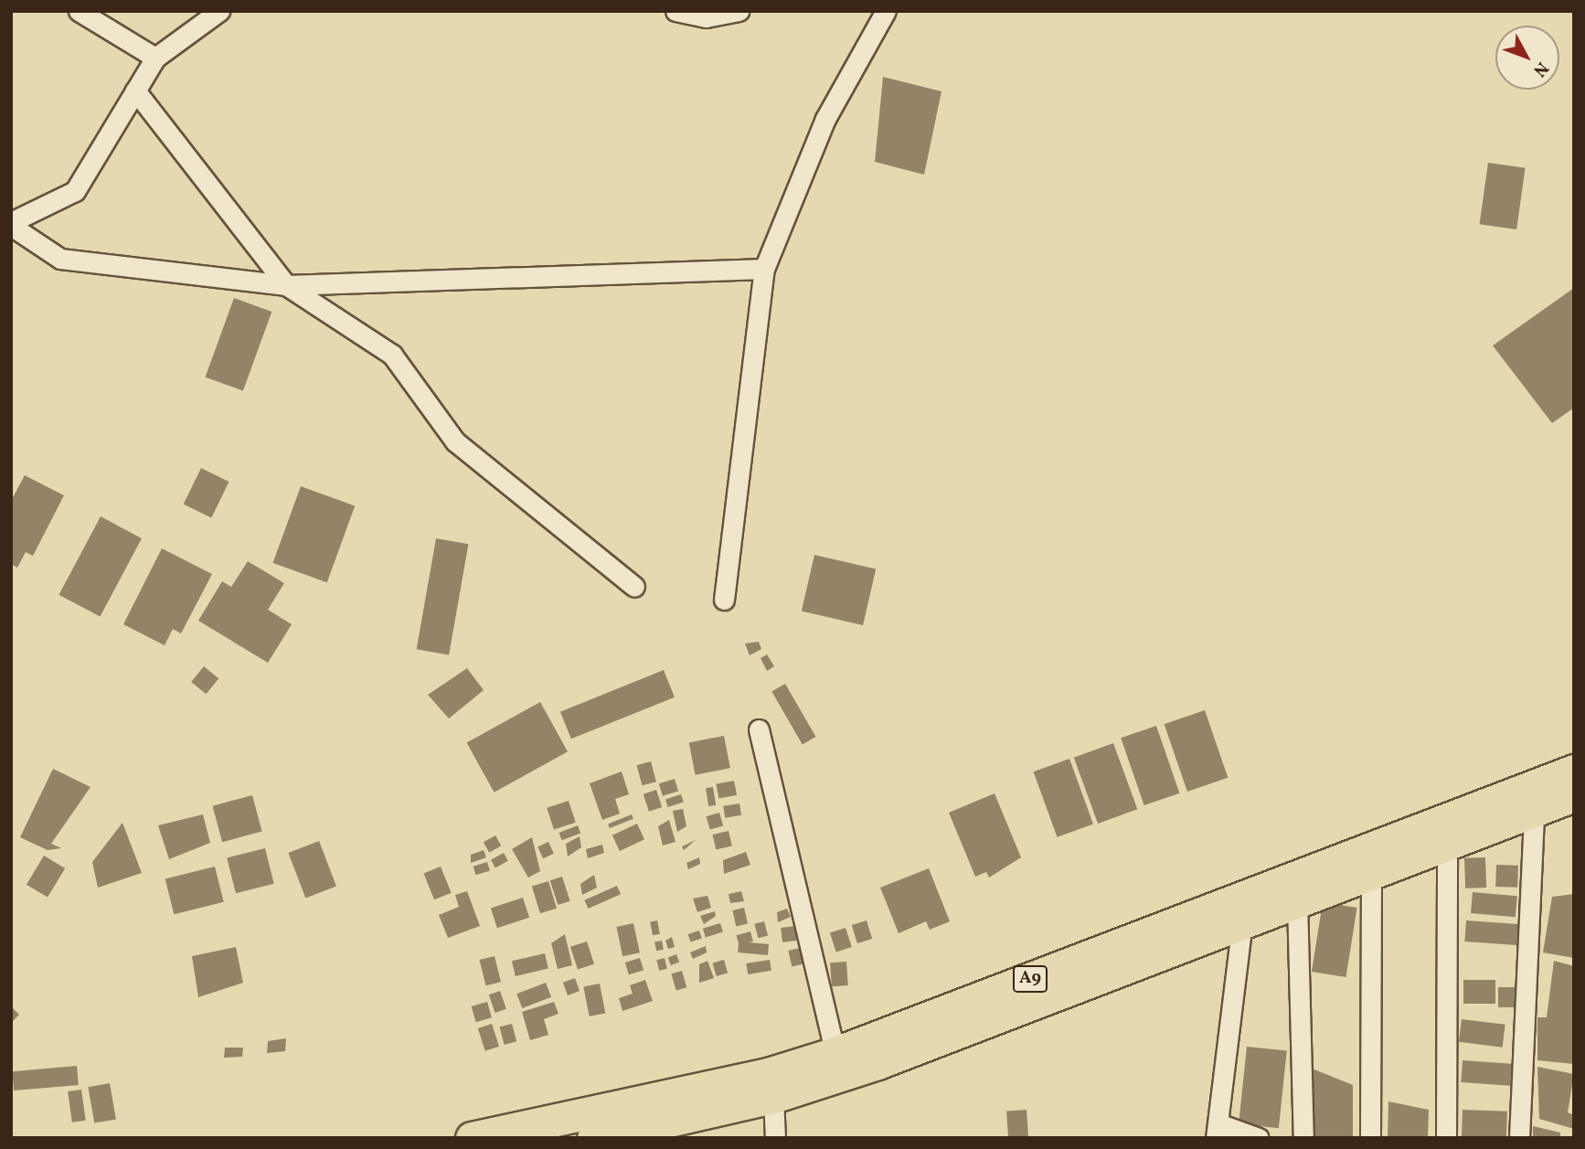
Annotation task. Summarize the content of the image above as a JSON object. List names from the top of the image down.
{
  "streets": {
    "highway": ["A9"]
  },
  "north": "bottom right"
}
